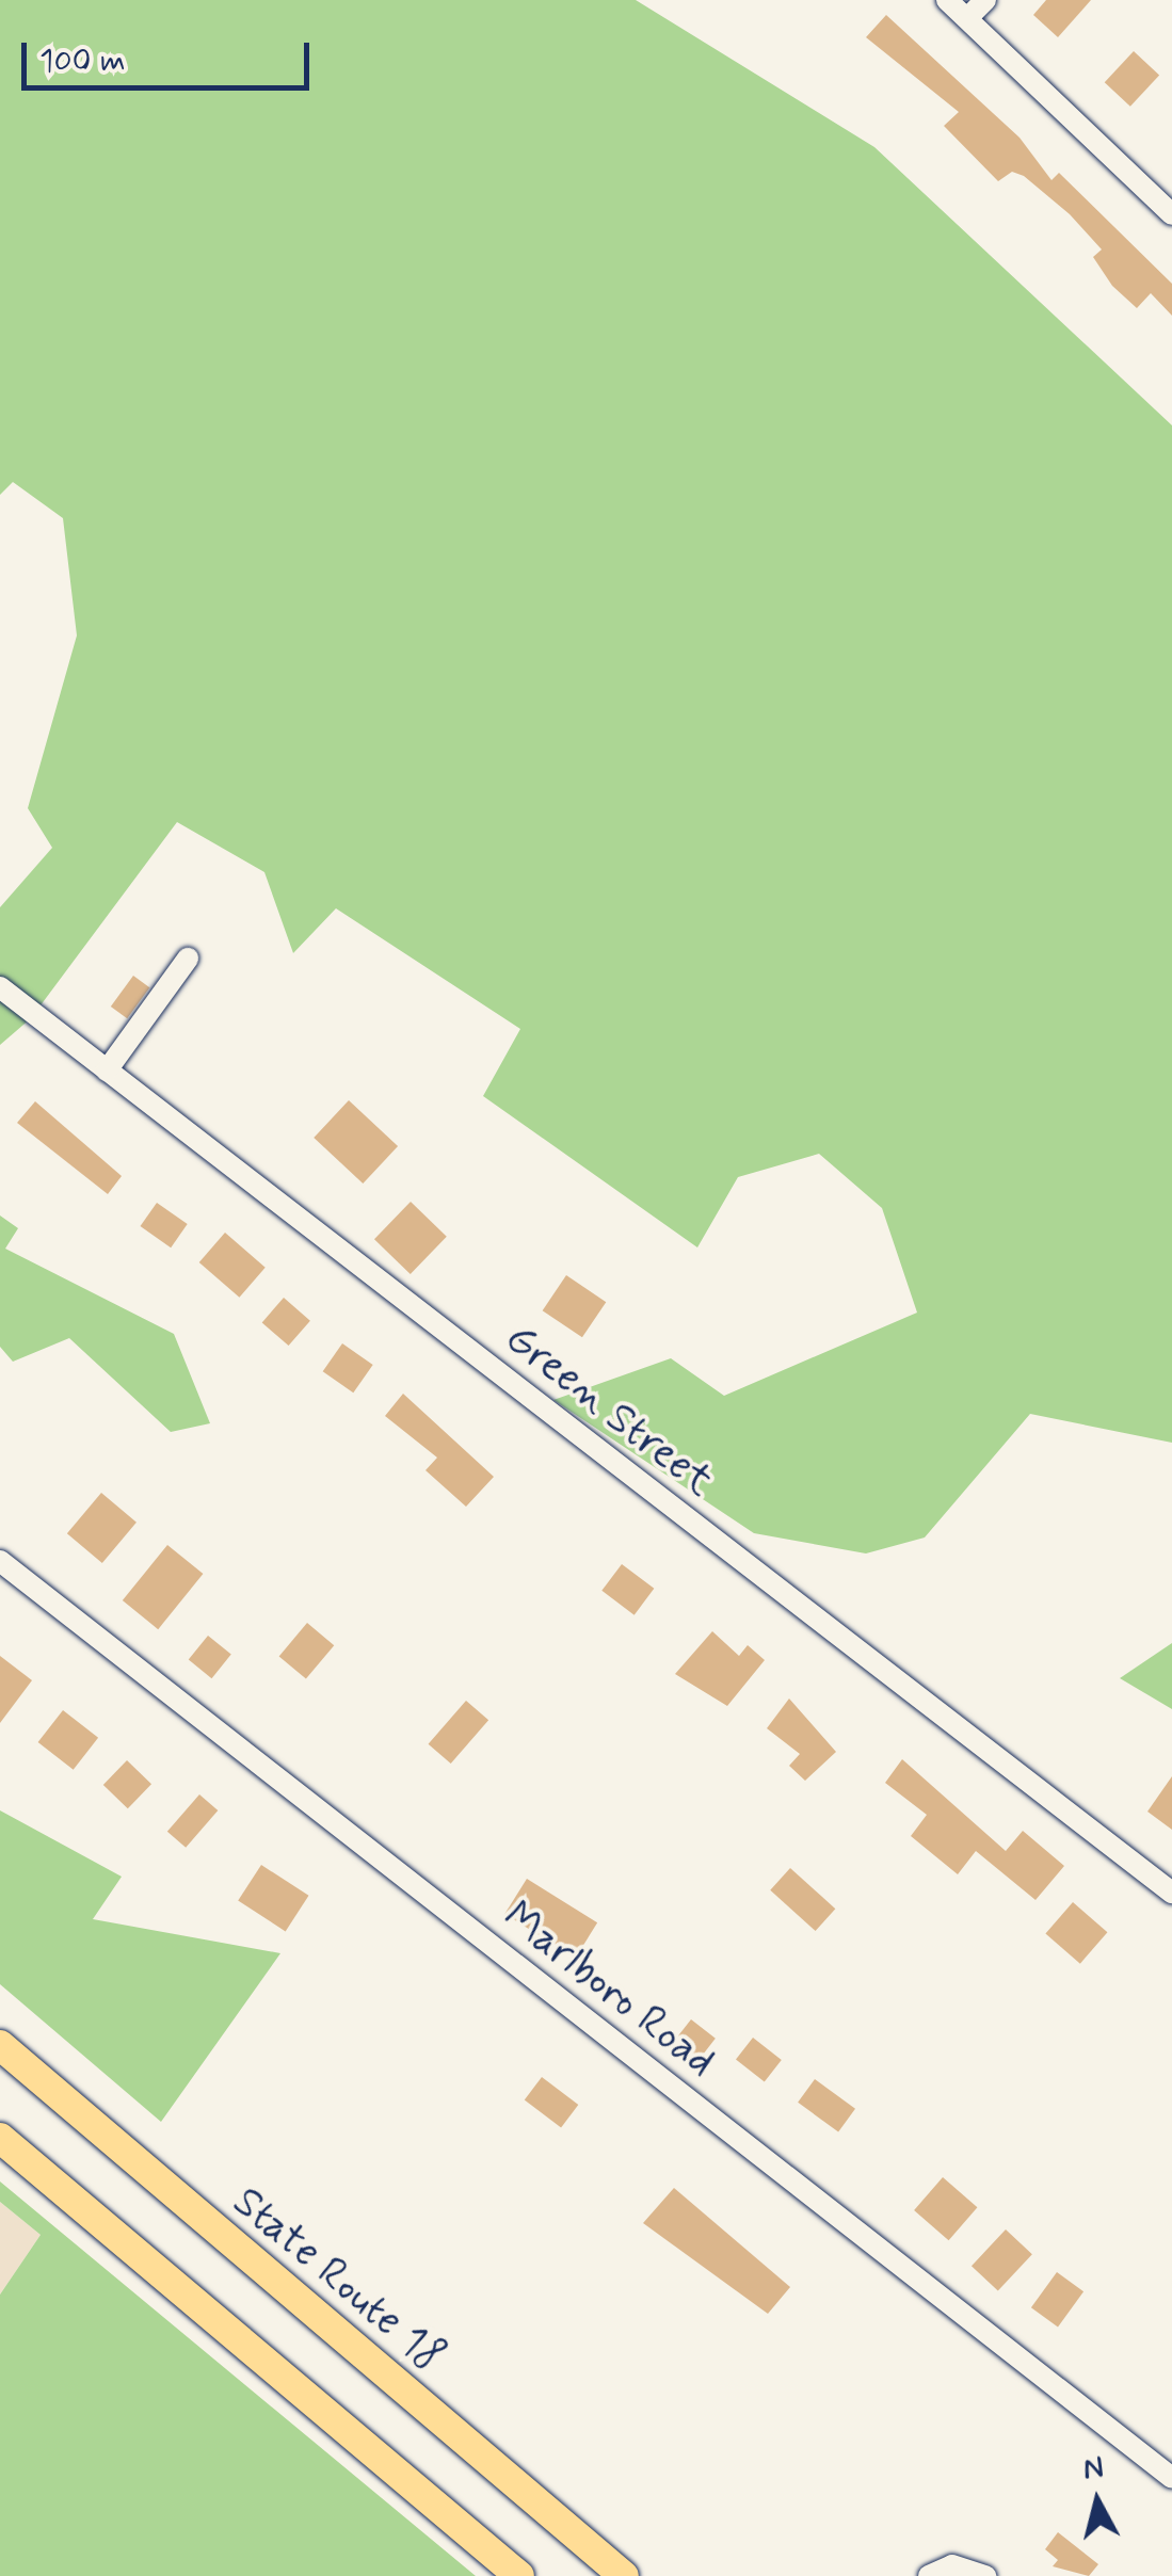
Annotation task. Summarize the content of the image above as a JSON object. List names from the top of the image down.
{
  "streets": {
    "highway": ["State Route 18"],
    "street": ["Green Street", "Marlboro Road"]
  },
  "scale_bar": "100 m",
  "north": "top"
}
